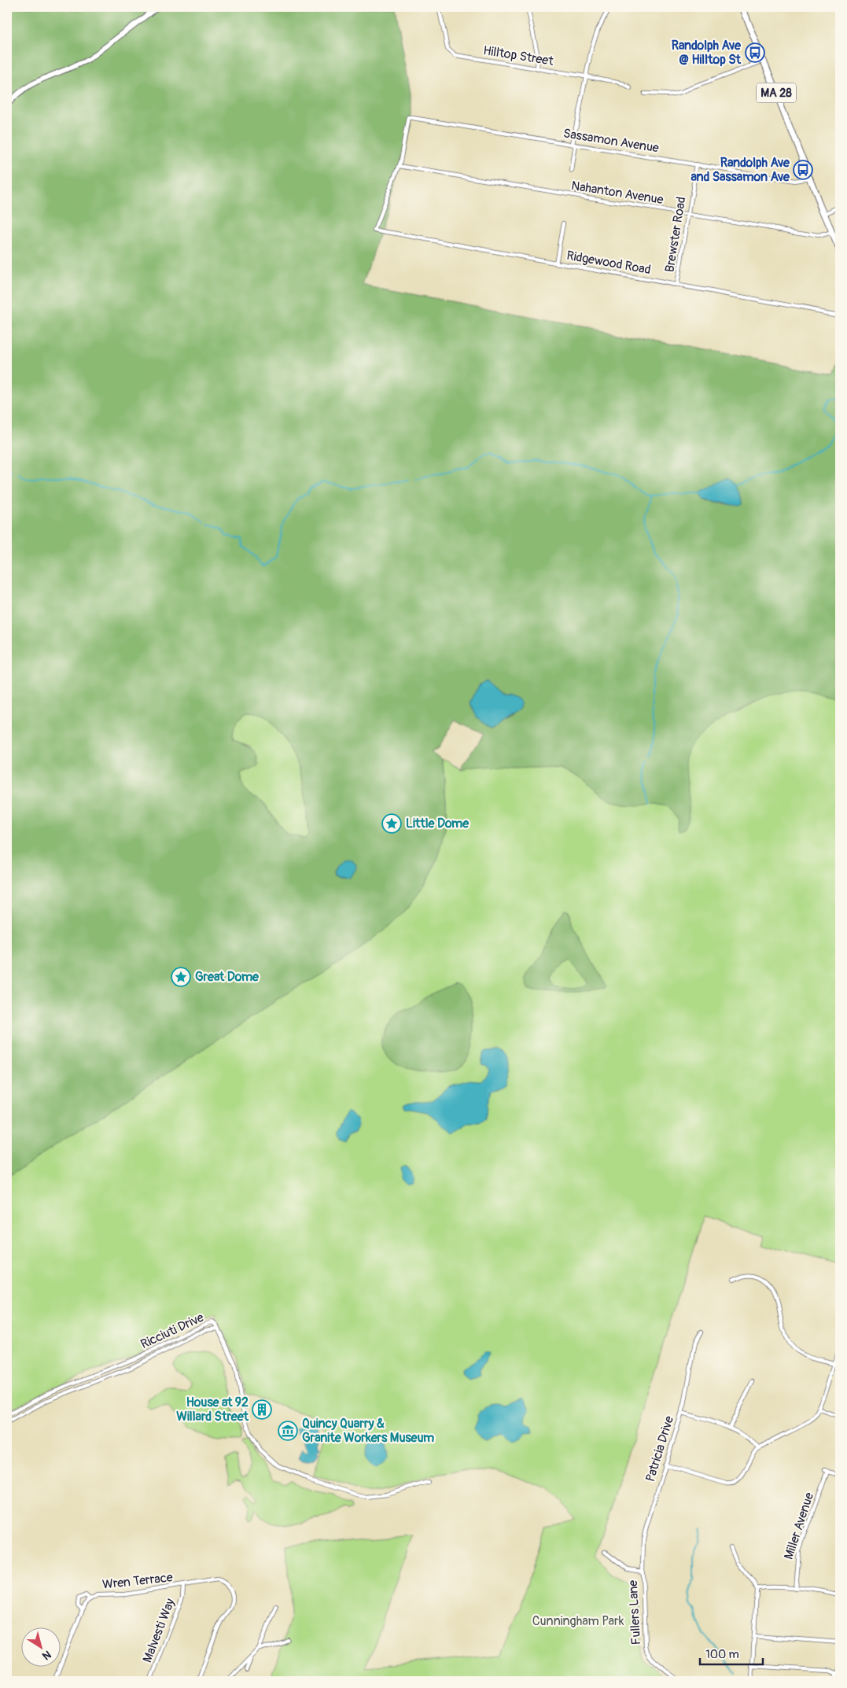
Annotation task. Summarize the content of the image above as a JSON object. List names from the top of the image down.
{
  "streets": {
    "main road": ["MA 28"],
    "street": [
      "Hilltop Street",
      "Sassamon Avenue",
      "Nahanton Avenue",
      "Brewster Road",
      "Ridgewood Road",
      "Ricciuti Drive",
      "Patricia Drive",
      "Miller Avenue",
      "Wren Terrace",
      "Fullers Lane",
      "Malvesti Way"
    ]
  },
  "crossings": [
    ["MA 28", "Sassamon Avenue"],
    ["MA 28", "Nahanton Avenue"],
    ["Sassamon Avenue", "Nahanton Avenue"],
    ["Sassamon Avenue", "Brewster Road"],
    ["Sassamon Avenue", "Ridgewood Road"],
    ["Nahanton Avenue", "Brewster Road"],
    ["Nahanton Avenue", "Ridgewood Road"],
    ["Brewster Road", "Ridgewood Road"],
    ["Patricia Drive", "Fullers Lane"],
    ["Wren Terrace", "Malvesti Way"]
  ],
  "parks": ["Cunningham Park"],
  "places": {
    "bus stop": ["Randolph Ave @ Hilltop St", "Randolph Ave and Sassamon Ave"],
    "place": ["Little Dome", "Great Dome"],
    "building": ["House at 92 Willard Street"],
    "museum": ["Quincy Quarry & Granite Workers Museum"]
  },
  "scale_bar": "100 m",
  "north": "bottom right"
}
